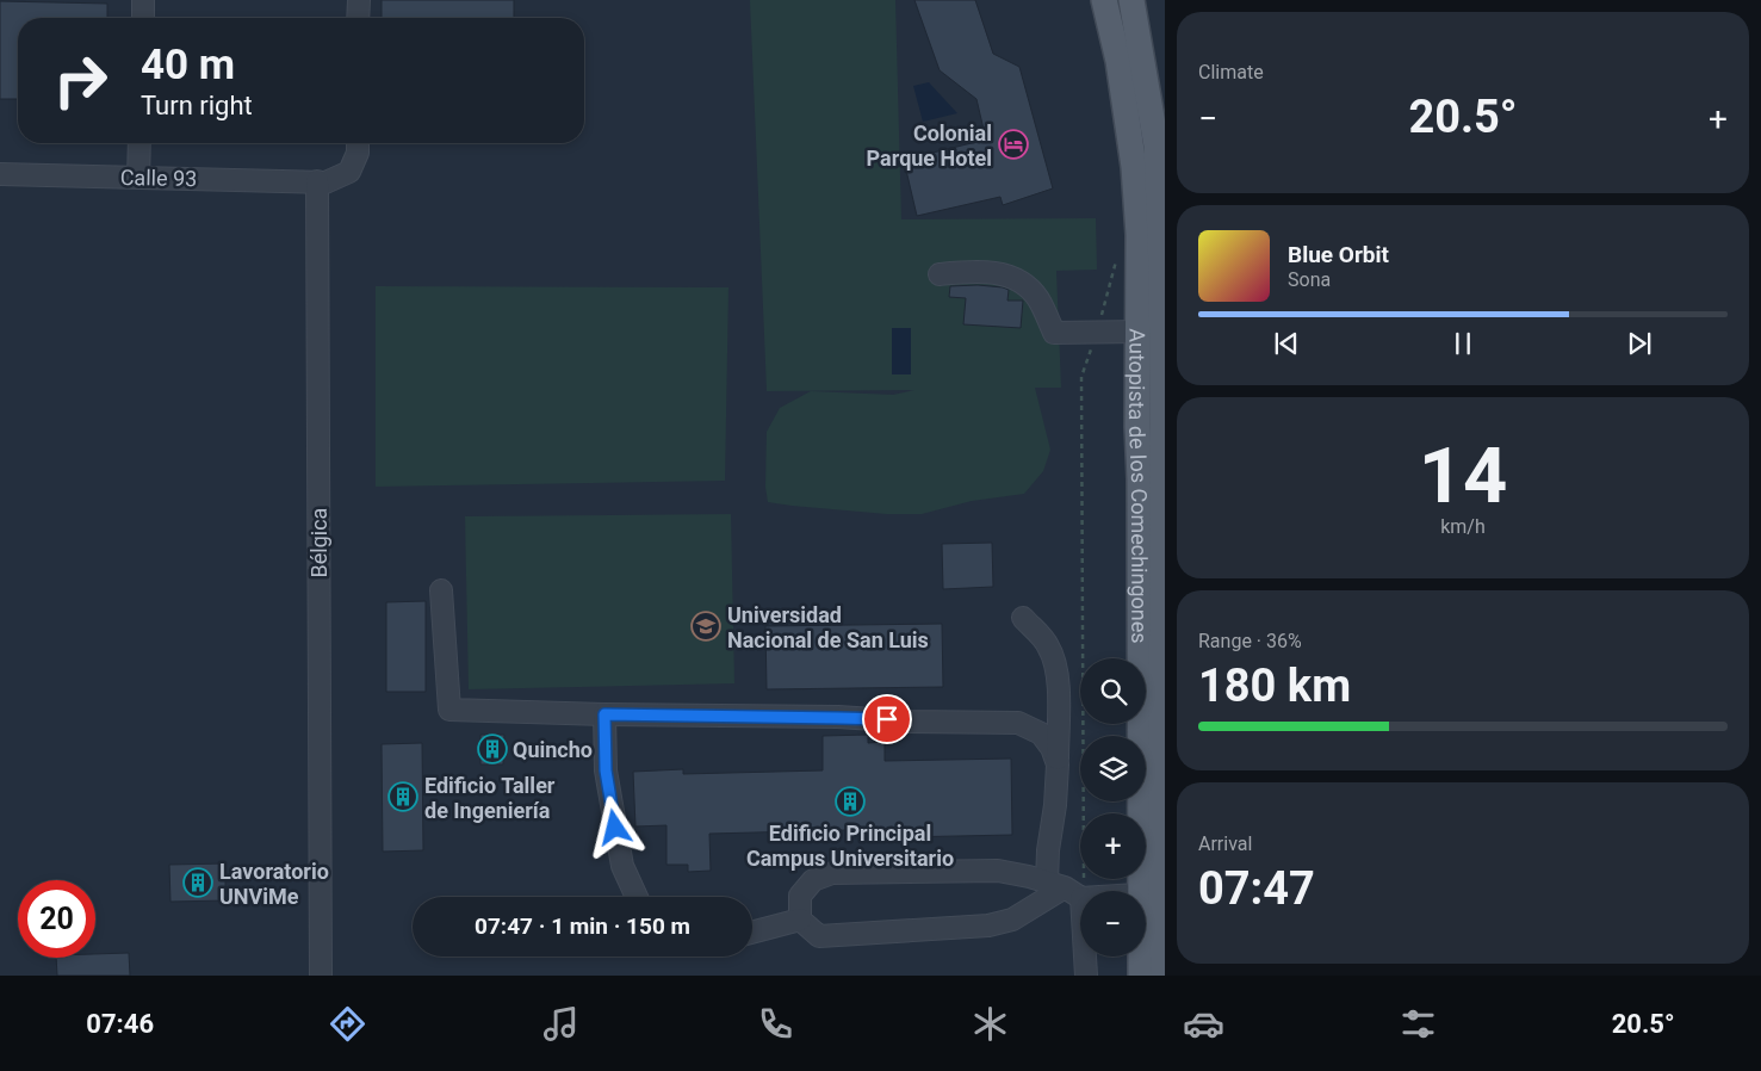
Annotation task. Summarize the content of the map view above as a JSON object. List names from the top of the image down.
{
  "streets": {
    "main road": ["Autopista de los Comechingones"],
    "street": ["Calle 93", "Bélgica"]
  },
  "crossings": [
    ["Calle 93", "Bélgica"]
  ],
  "places": {
    "hotel": ["Colonial Parque Hotel"],
    "school or university": ["Universidad Nacional de San Luis"],
    "building": [
      "Quincho",
      "Edificio Taller de Ingeniería",
      "Edificio Principal Campus Universitario",
      "Lavoratorio UNViMe"
    ]
  },
  "page": {
    "tile": [
      "Climate",
      ["14", "km/h"],
      ["Range · 36%", "180 km"],
      ["Arrival", "07:47"]
    ],
    "turn": ["40 m", "Turn right"],
    "heat": ["−", "20.5°", "+"],
    "song": ["Blue Orbit", "Sona"],
    "map_buttons": ["+", "−"],
    "limit": "20",
    "trip": "07:47 · 1 min · 150 m",
    "tabs": ["07:46", "20.5°"]
  }
}
